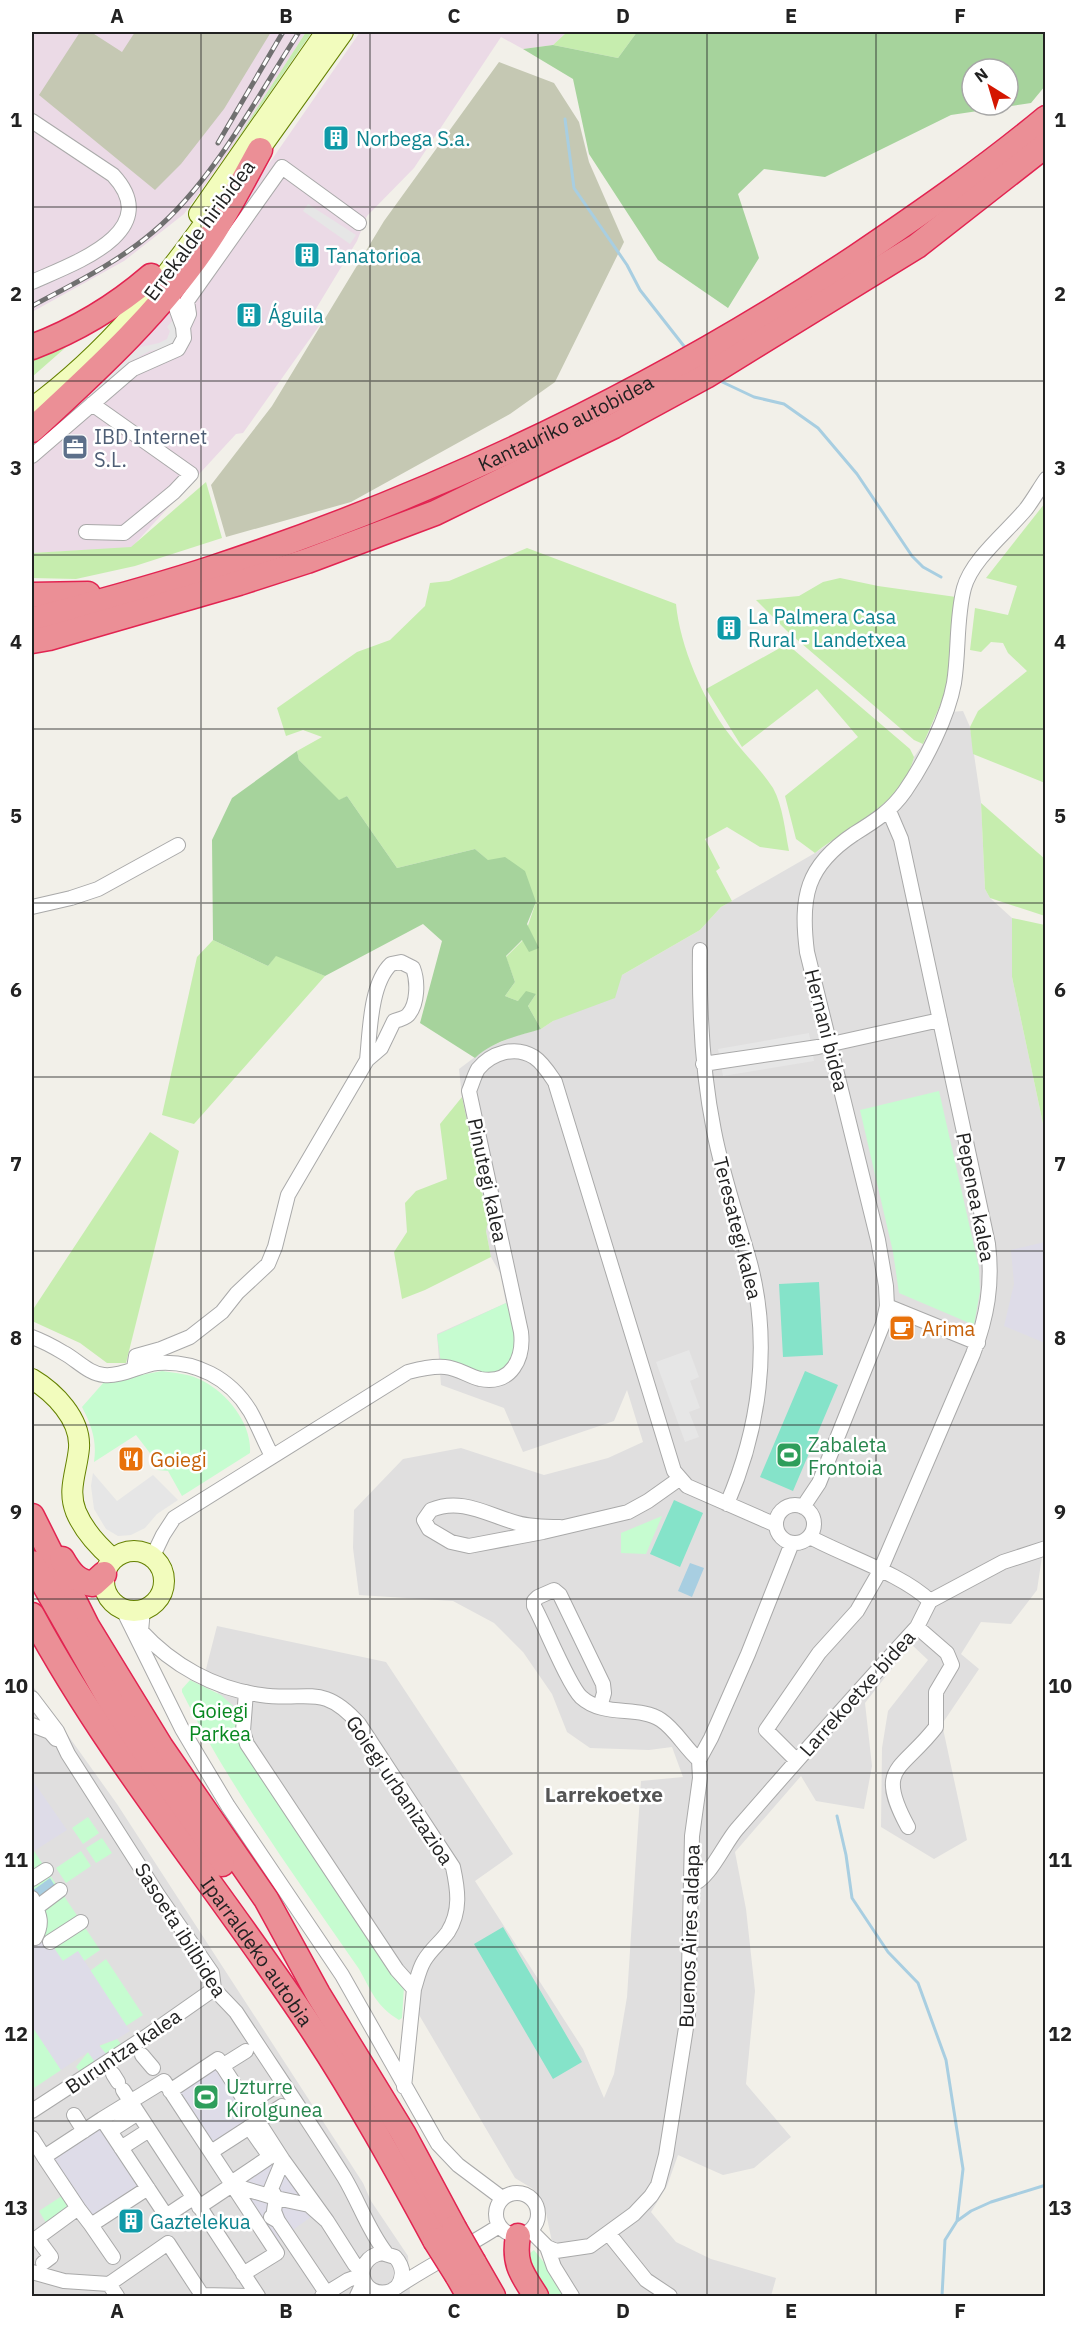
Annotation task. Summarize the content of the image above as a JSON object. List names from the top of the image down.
{
  "streets": {
    "highway": ["Kantauriko autobidea", "Iparraldeko autobia"],
    "main road": ["Errekalde hiribidea"],
    "street": [
      "Hernani bidea",
      "Pinutegi kalea",
      "Pepenea kalea",
      "Teresategi kalea",
      "Larrekoetxe bidea",
      "Goiegi urbanizazioa",
      "Sasoeta ibilbidea",
      "Buenos Aires aldapa",
      "Buruntza kalea"
    ]
  },
  "crossings": [
    ["Hernani bidea", "Pepenea kalea"],
    ["Hernani bidea", "Buenos Aires aldapa"],
    ["Pepenea kalea", "Larrekoetxe bidea"],
    ["Larrekoetxe bidea", "Buenos Aires aldapa"],
    ["Sasoeta ibilbidea", "Buruntza kalea"]
  ],
  "districts": ["Larrekoetxe"],
  "parks": ["Goiegi Parkea"],
  "places": {
    "building": [
      "Norbega S.a.",
      "Tanatorioa",
      "Águila",
      "La Palmera Casa Rural - Landetxea",
      "Gaztelekua"
    ],
    "office": ["IBD Internet S.L."],
    "cafe": ["Arima"],
    "sports": ["Zabaleta Frontoia", "Uzturre Kirolgunea"],
    "restaurant": ["Goiegi"]
  },
  "north": "top left",
  "grid": {
    "columns": [
      "A",
      "B",
      "C",
      "D",
      "E",
      "F"
    ],
    "rows": [
      "1",
      "2",
      "3",
      "4",
      "5",
      "6",
      "7",
      "8",
      "9",
      "10",
      "11",
      "12",
      "13"
    ]
  }
}
